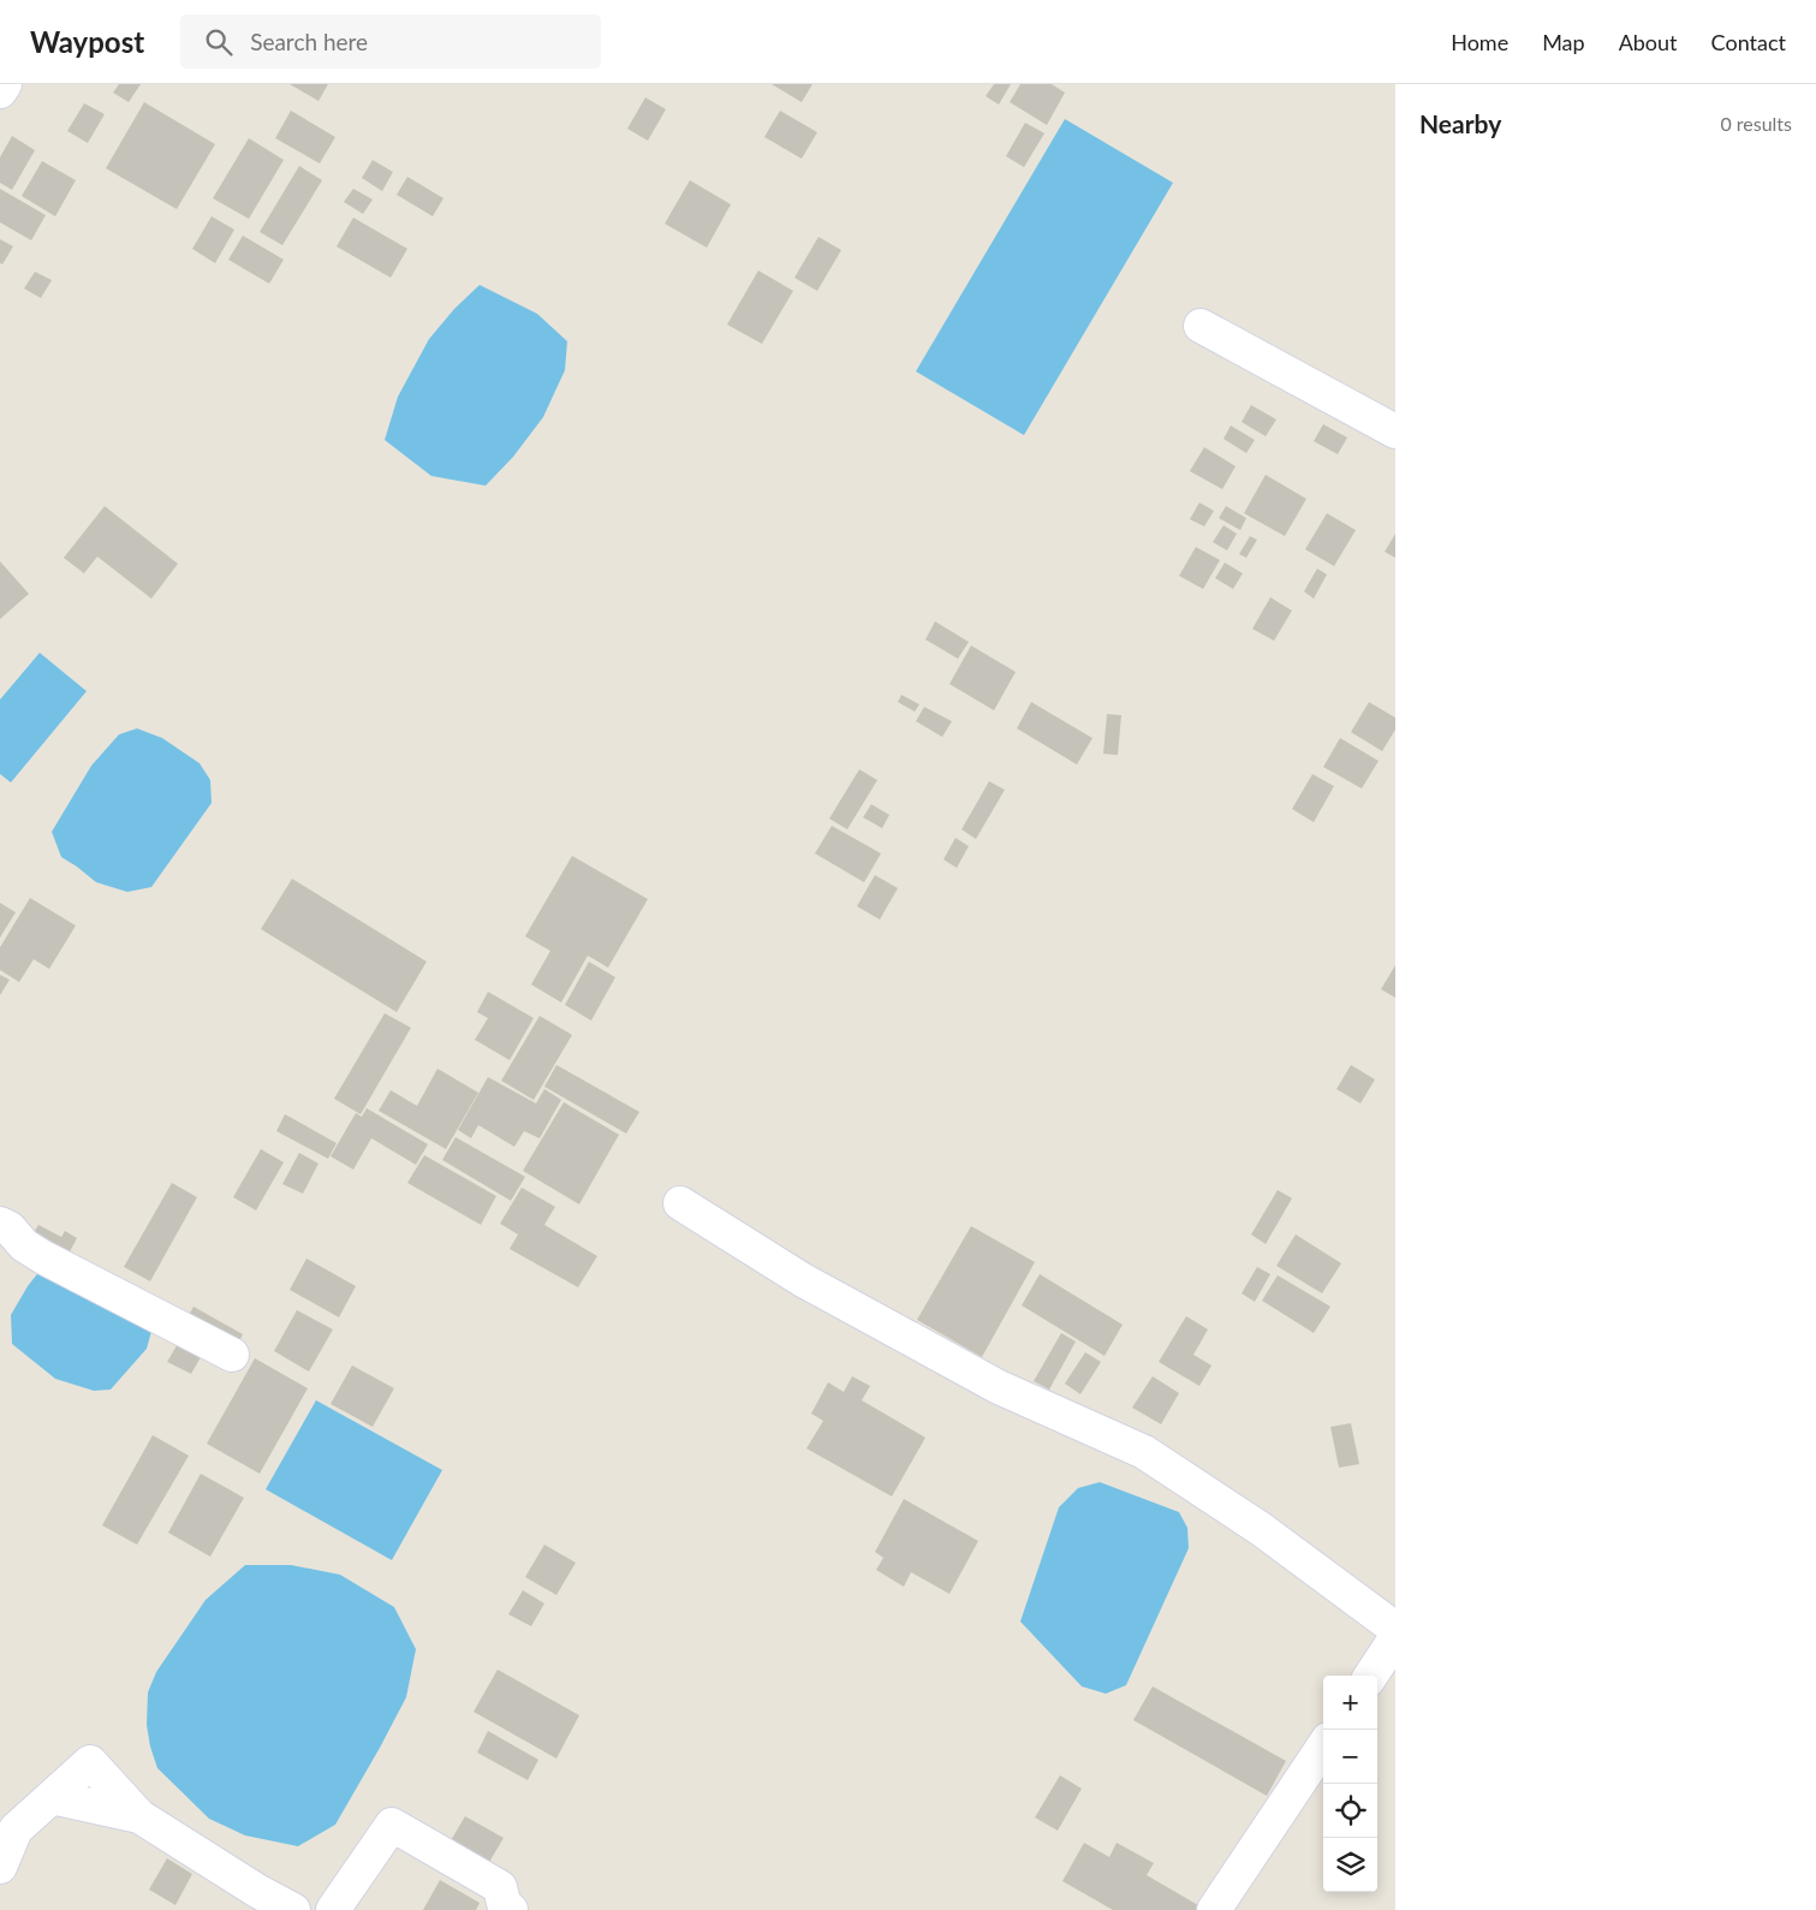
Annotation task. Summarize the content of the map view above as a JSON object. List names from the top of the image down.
{
  "page": {
    "header": "Waypost",
    "search": "Search here",
    "nav": [
      "Home",
      "Map",
      "About",
      "Contact"
    ],
    "heading": ["Nearby", "0 results"],
    "map_buttons": ["+", "−"]
  }
}
